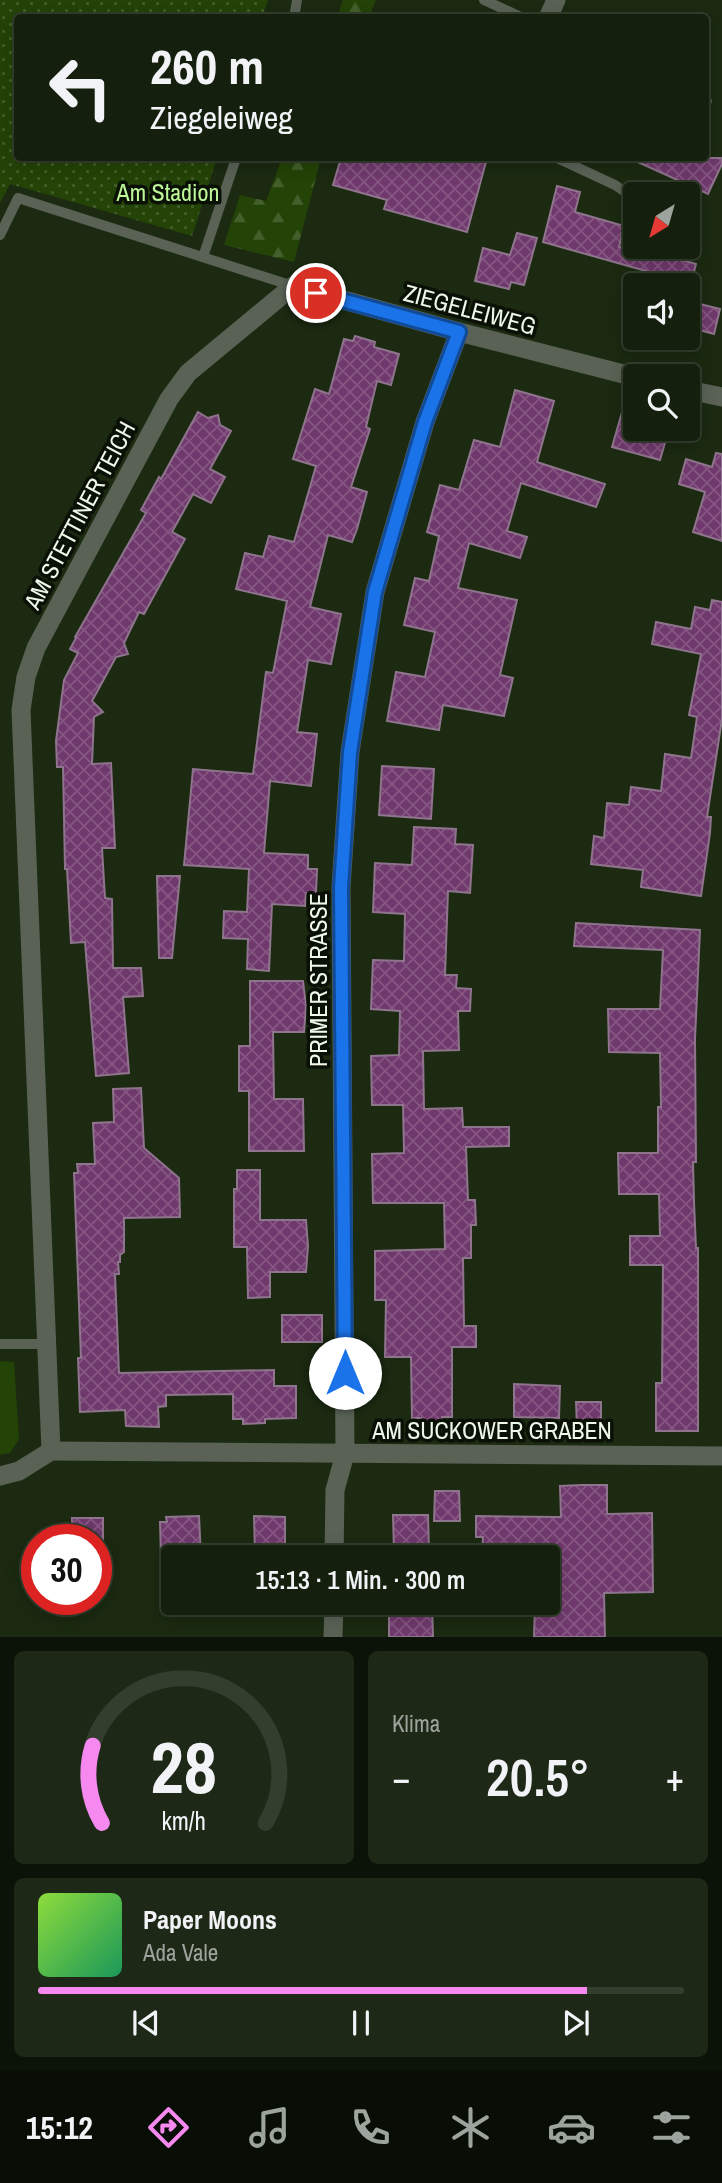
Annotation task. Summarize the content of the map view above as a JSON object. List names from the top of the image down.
{
  "streets": {
    "street": [
      "ZIEGELEIWEG",
      "AM STETTINER TEICH",
      "PRIMER STRASSE",
      "AM SUCKOWER GRABEN"
    ]
  },
  "crossings": [
    ["ZIEGELEIWEG", "AM STETTINER TEICH"],
    ["ZIEGELEIWEG", "PRIMER STRASSE"],
    ["AM STETTINER TEICH", "AM SUCKOWER GRABEN"],
    ["PRIMER STRASSE", "AM SUCKOWER GRABEN"]
  ],
  "parks": ["Am Stadion"],
  "north": "bottom left",
  "page": {
    "turn": ["260 m", "Ziegeleiweg"],
    "limit": "30",
    "trip": "15:13 · 1 Min. · 300 m",
    "tile": "Klima",
    "heat": ["−", "20.5°", "+"],
    "song": ["Paper Moons", "Ada Vale"],
    "tabs": "15:12",
    "gauge": ["28", "km/h"]
  }
}
